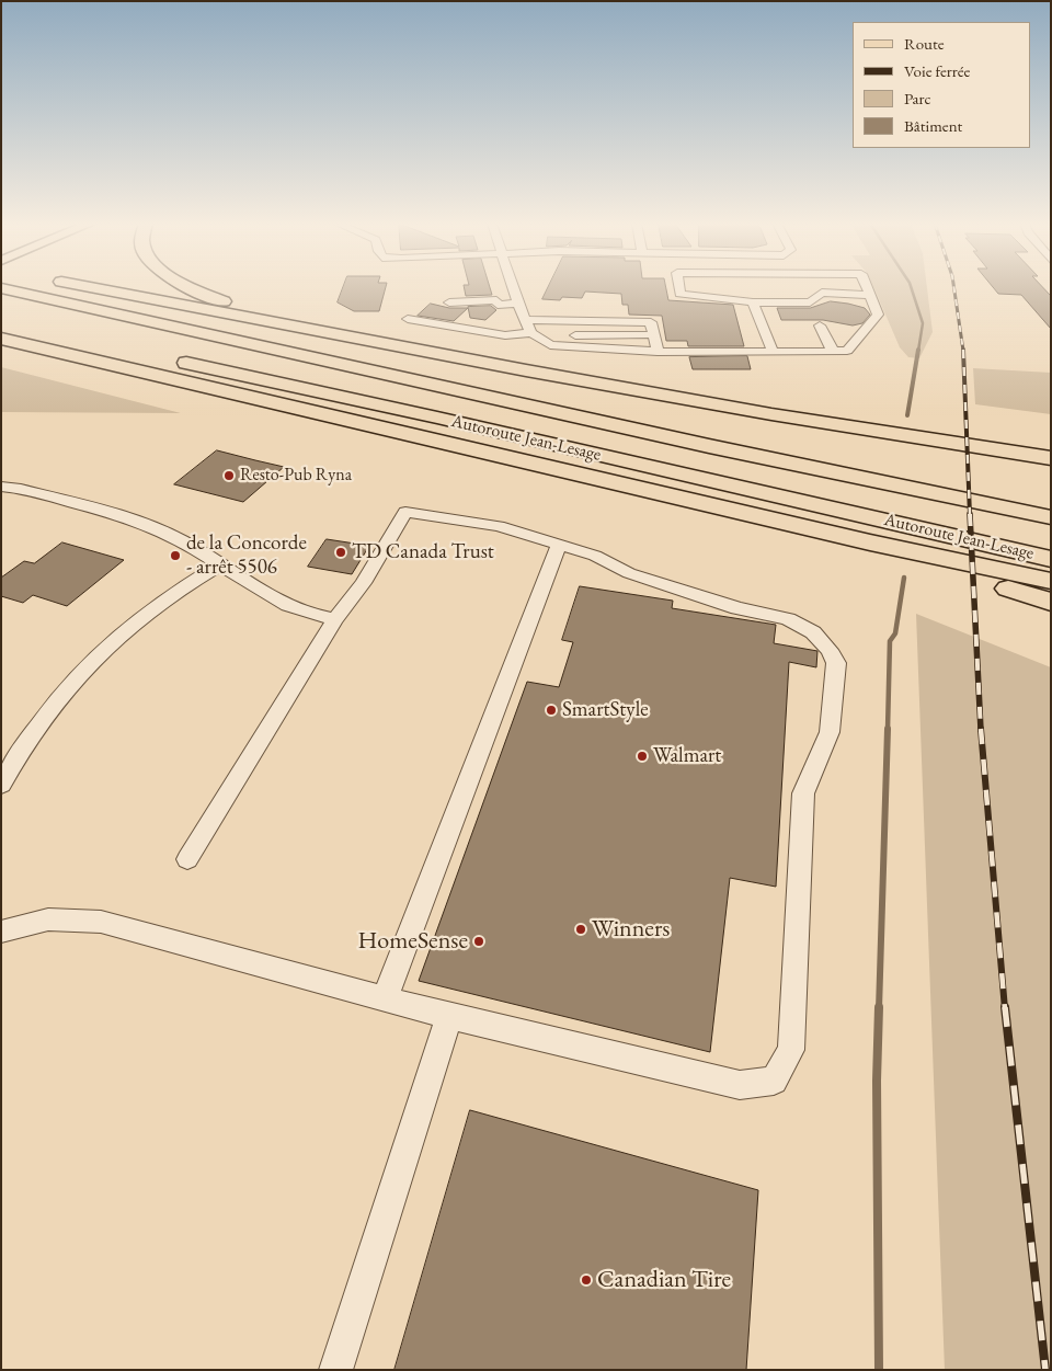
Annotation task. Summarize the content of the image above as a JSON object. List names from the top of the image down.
{
  "streets": {
    "highway": ["Autoroute Jean-Lesage"]
  },
  "places": [
    "Resto-Pub Ryna",
    "TD Canada Trust",
    "de la Concorde - arrêt 5506",
    "SmartStyle",
    "Walmart",
    "Winners",
    "HomeSense",
    "Canadian Tire"
  ],
  "legend": [
    "Route",
    "Voie ferrée",
    "Parc",
    "Bâtiment"
  ]
}
